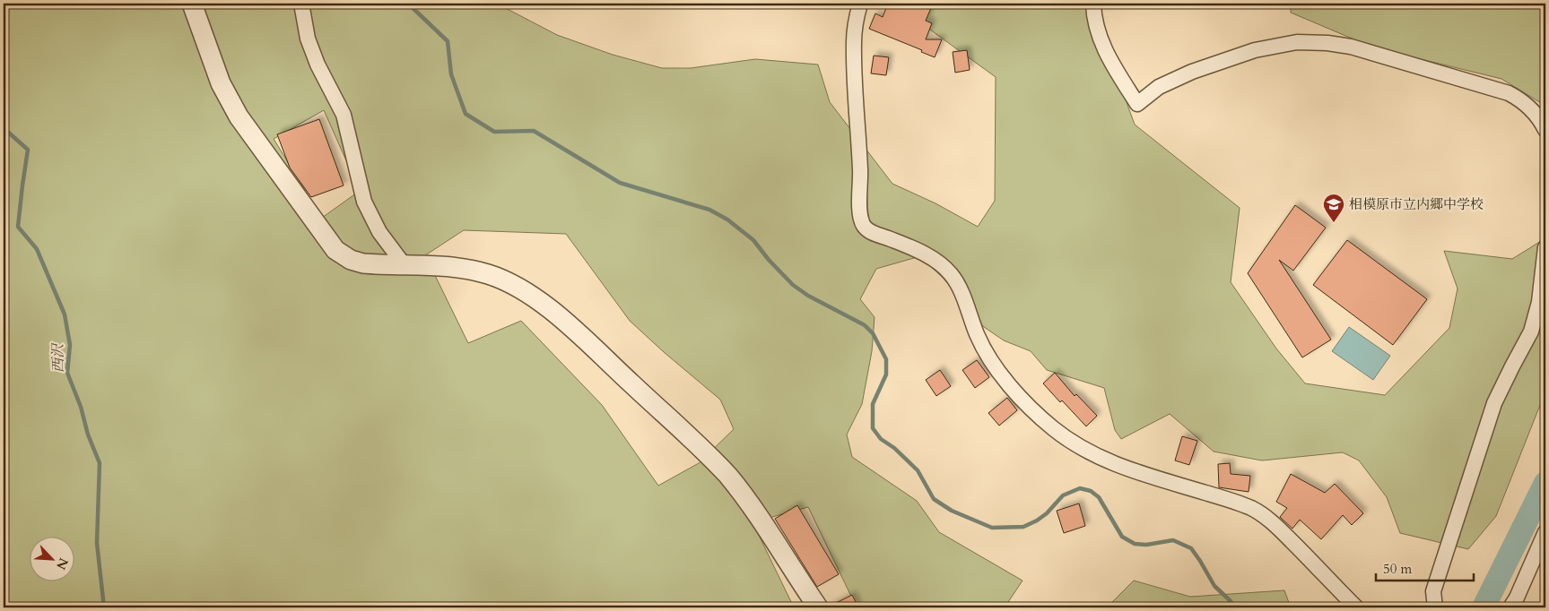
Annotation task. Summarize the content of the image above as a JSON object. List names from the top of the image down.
{
  "water": ["西沢"],
  "places": {
    "school or university": ["相模原市立内郷中学校"]
  },
  "scale_bar": "50 m",
  "north": "bottom right"
}
